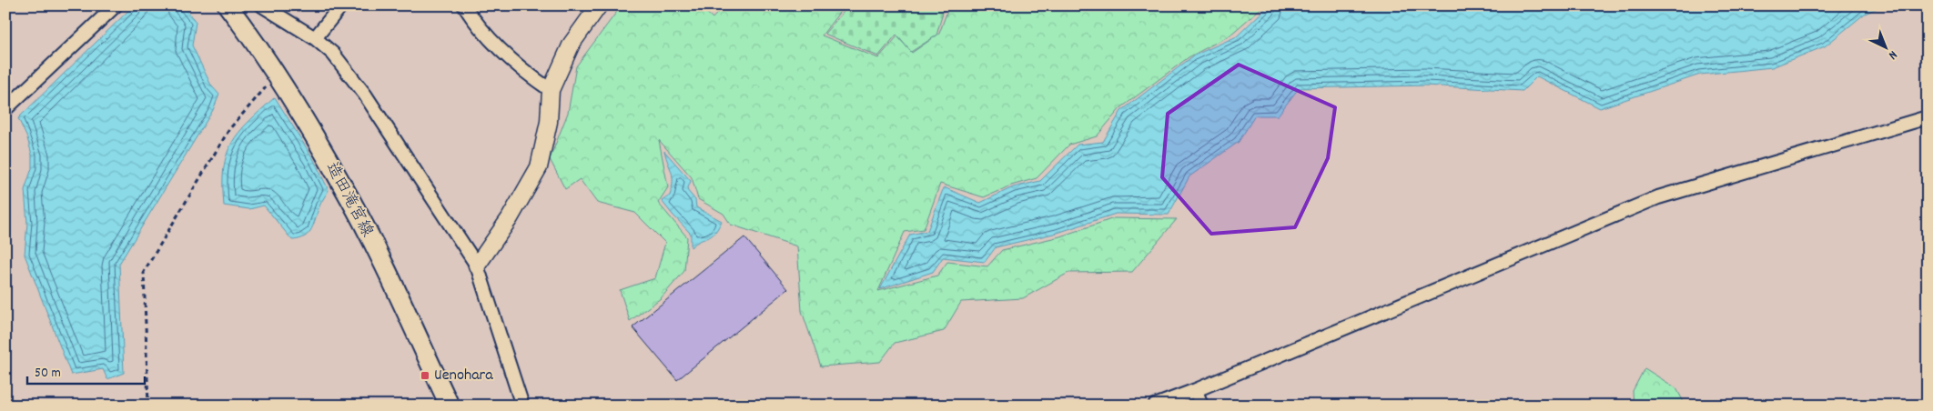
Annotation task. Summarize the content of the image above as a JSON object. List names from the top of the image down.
{
  "streets": {
    "main road": ["造田滝宮線"]
  },
  "places": {
    "transit": ["Uenohara"]
  },
  "scale_bar": "50 m",
  "north": "bottom right"
}
